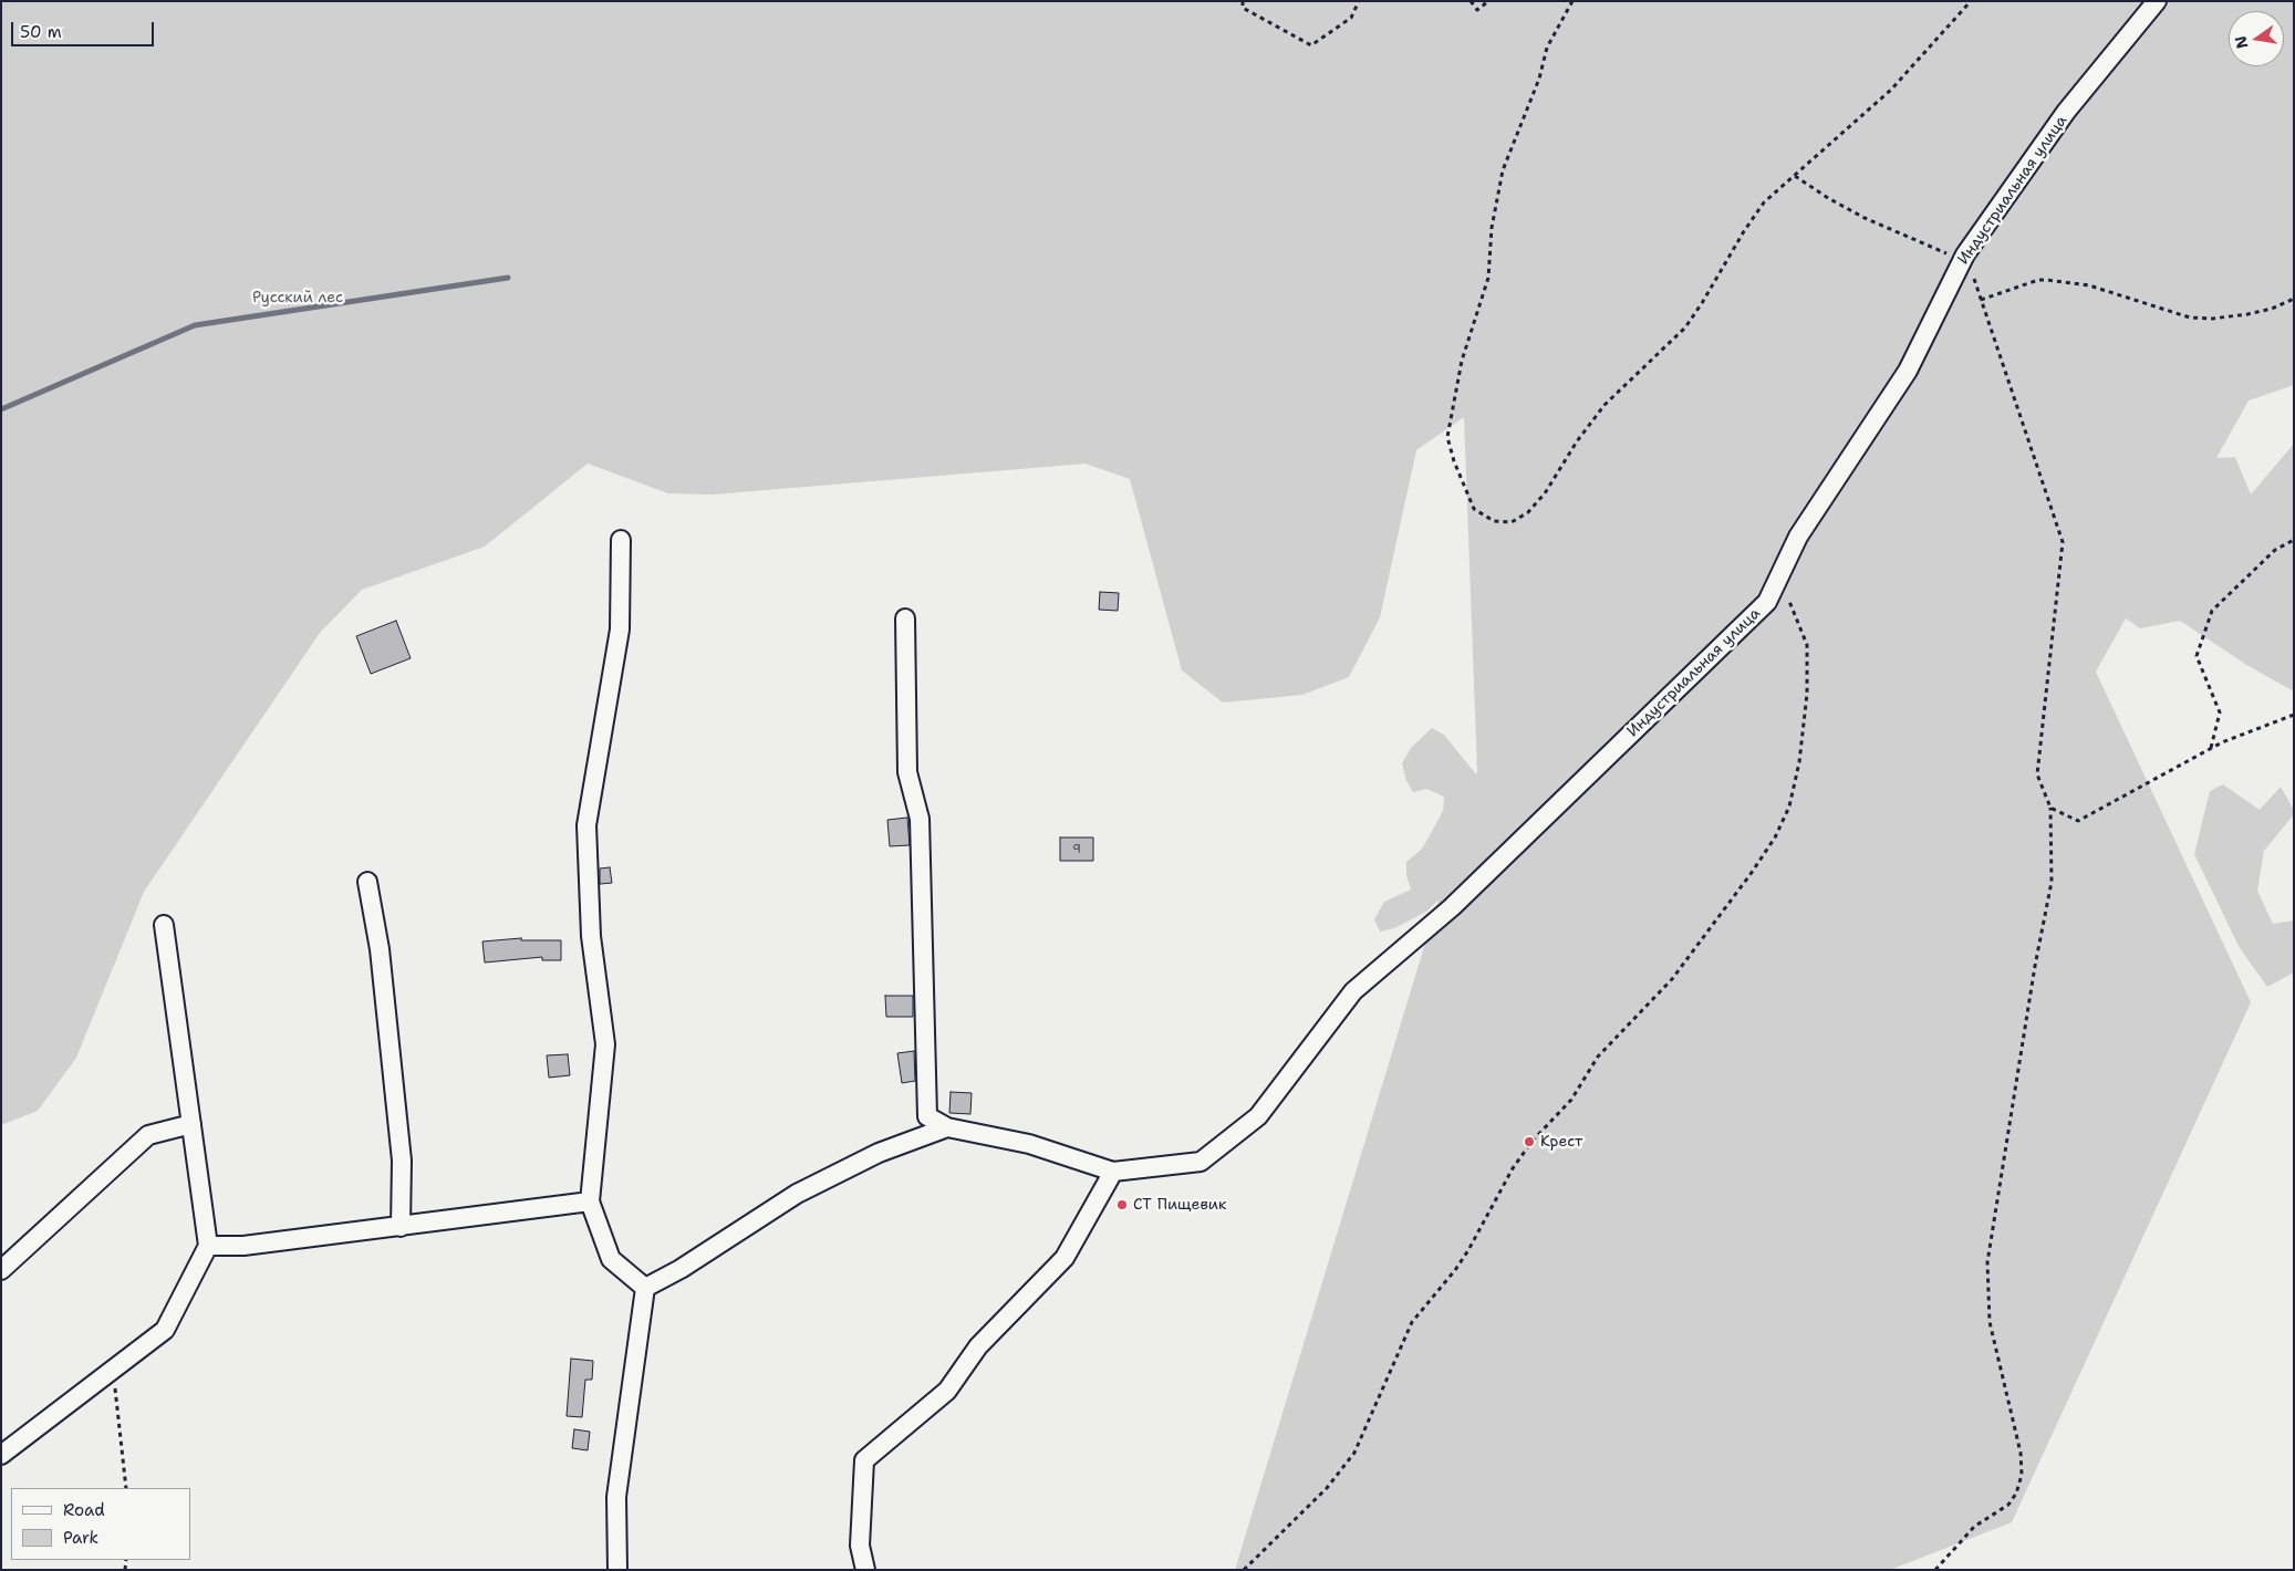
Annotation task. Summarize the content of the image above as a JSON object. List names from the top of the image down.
{
  "streets": {
    "street": ["Индустриальная улица"]
  },
  "parks": ["Русский лес"],
  "places": ["Крест", "СТ Пищевик"],
  "house_numbers": ["9"],
  "legend": ["Road", "Park"],
  "scale_bar": "50 m",
  "north": "left"
}
